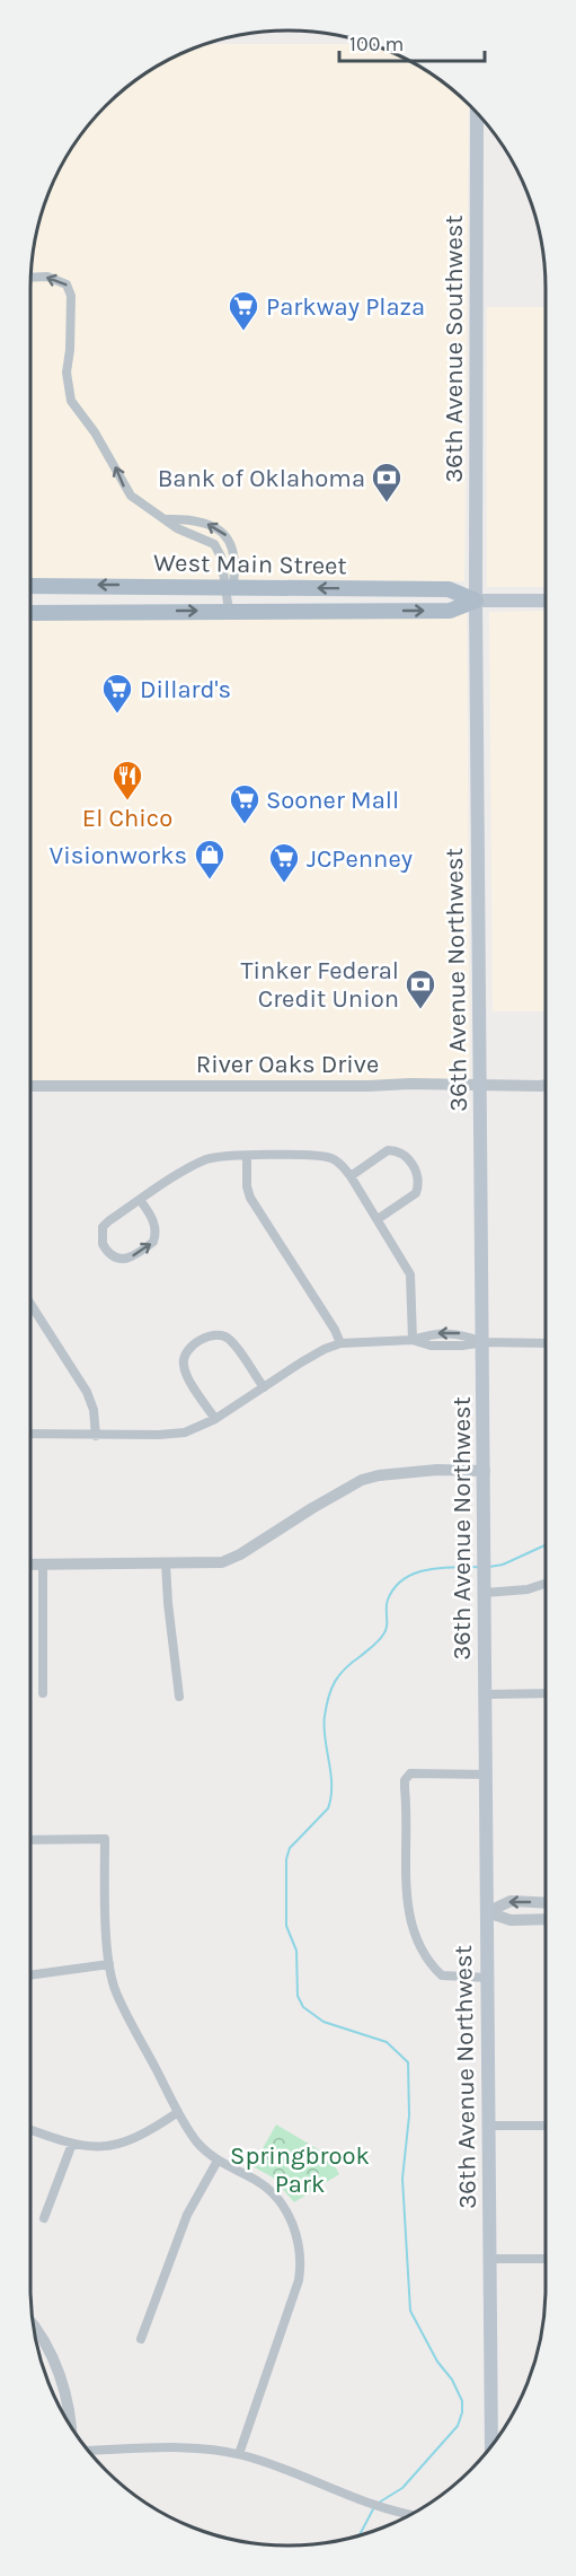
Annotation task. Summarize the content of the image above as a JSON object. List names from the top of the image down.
{
  "streets": {
    "main road": ["36th Avenue Southwest", "West Main Street", "36th Avenue Northwest"],
    "street": ["River Oaks Drive"]
  },
  "crossings": [
    ["36th Avenue Southwest", "West Main Street"],
    ["36th Avenue Southwest", "36th Avenue Northwest"],
    ["West Main Street", "36th Avenue Northwest"],
    ["36th Avenue Northwest", "River Oaks Drive"]
  ],
  "parks": ["Springbrook Park"],
  "places": {
    "supermarket": [
      "Parkway Plaza",
      "Dillard's",
      "Sooner Mall",
      "JCPenney"
    ],
    "bank": ["Bank of Oklahoma", "Tinker Federal Credit Union"],
    "restaurant": ["El Chico"],
    "shop": ["Visionworks"]
  },
  "scale_bar": "100 m"
}
